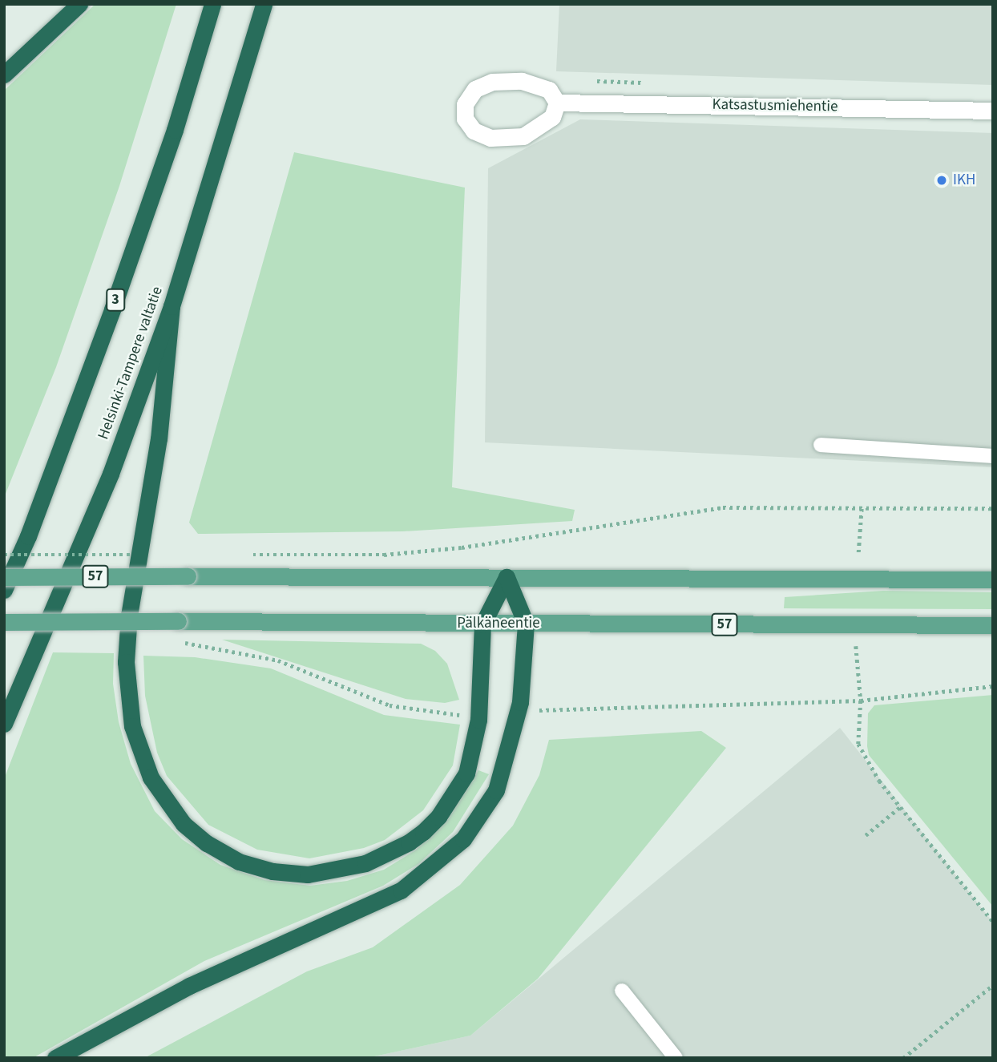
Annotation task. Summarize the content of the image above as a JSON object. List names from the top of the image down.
{
  "streets": {
    "highway": ["3", "Helsinki-Tampere valtatie"],
    "main road": ["57", "Pälkäneentie"],
    "street": ["Katsastusmiehentie"]
  },
  "places": ["IKH"]
}
